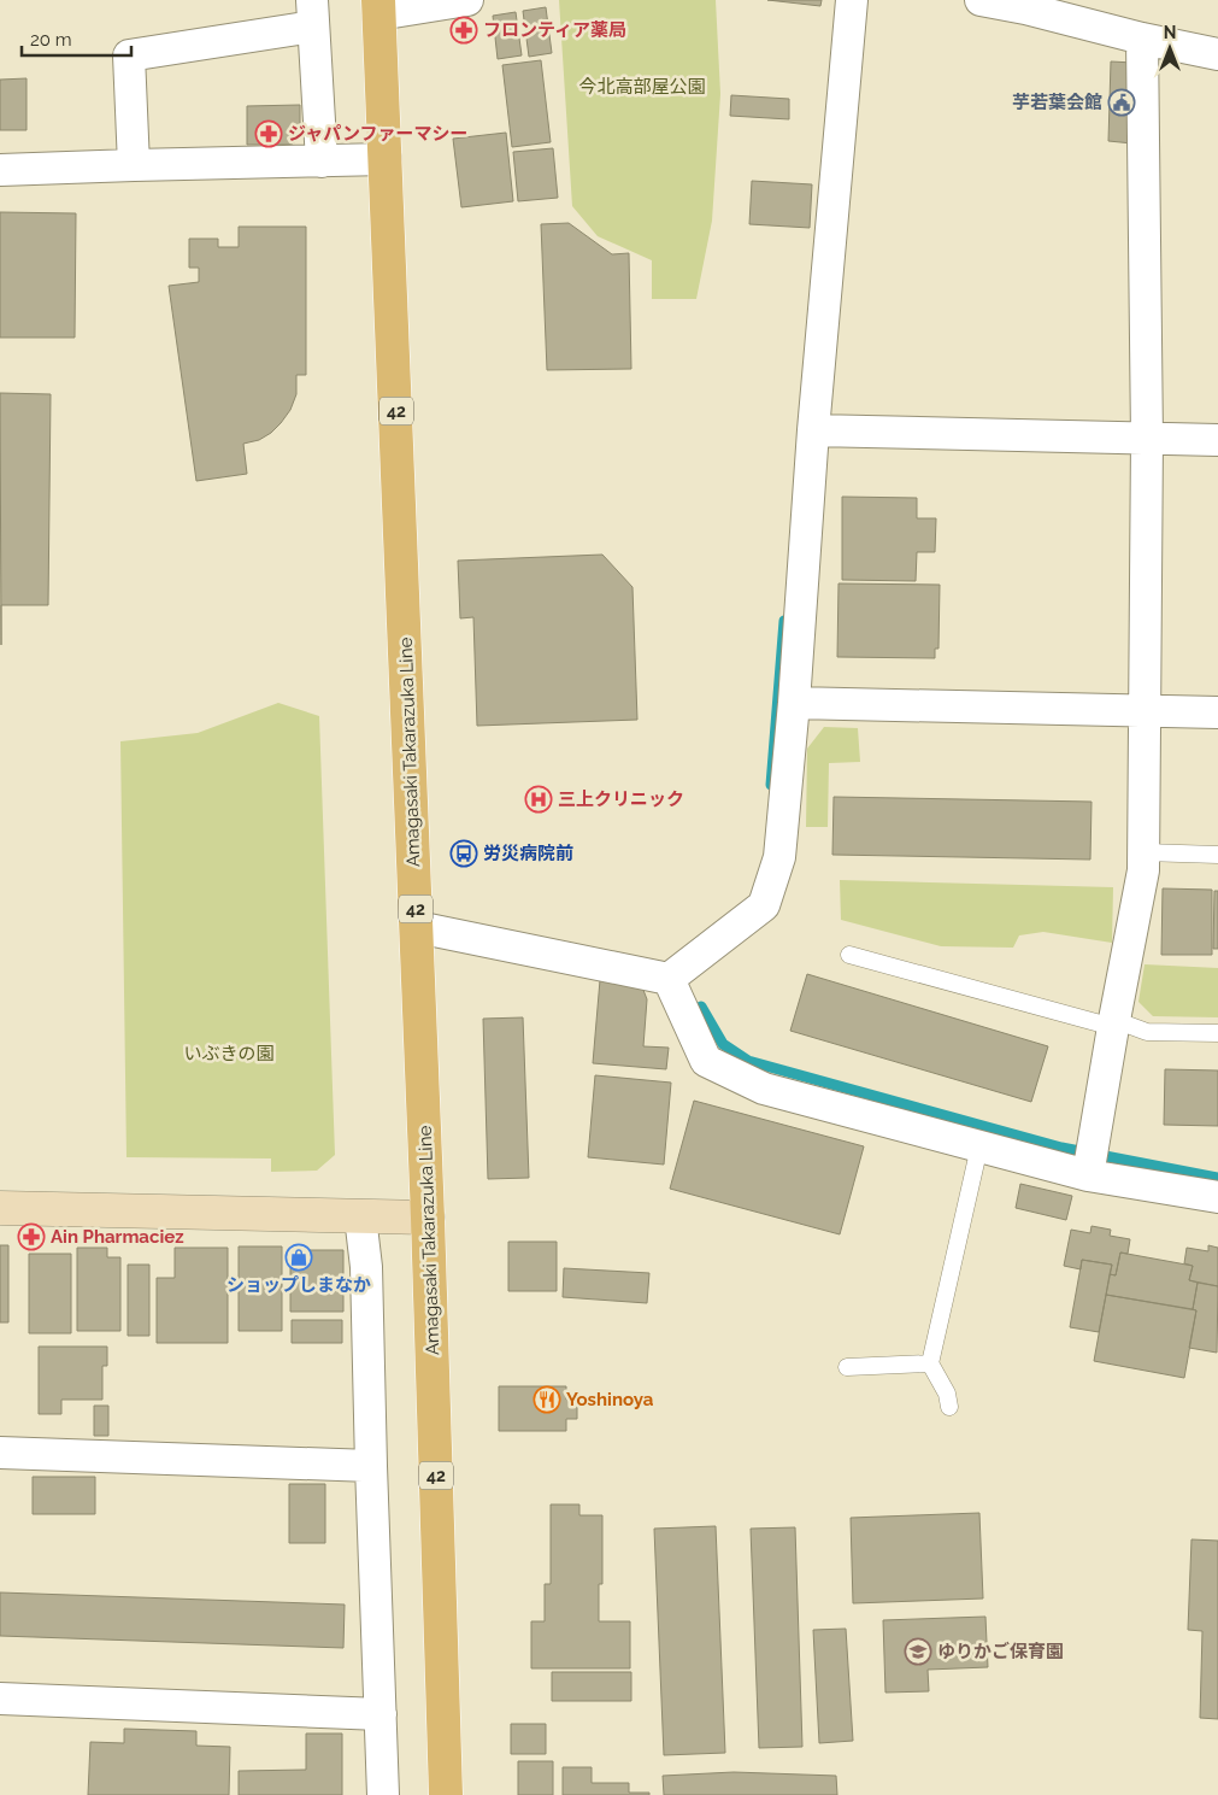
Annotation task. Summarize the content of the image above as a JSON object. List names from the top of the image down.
{
  "streets": {
    "main road": ["42", "Amagasaki Takarazuka Line"]
  },
  "parks": ["今北高部屋公園", "いぶきの園"],
  "places": {
    "pharmacy": ["フロンティア薬局", "ジャパンファーマシー", "Ain Pharmaciez"],
    "public building": ["芋若葉会館"],
    "hospital": ["三上クリニック"],
    "bus stop": ["労災病院前"],
    "shop": ["ショップしまなか"],
    "restaurant": ["Yoshinoya"],
    "school or university": ["ゆりかご保育園"]
  },
  "scale_bar": "20 m",
  "north": "top"
}
